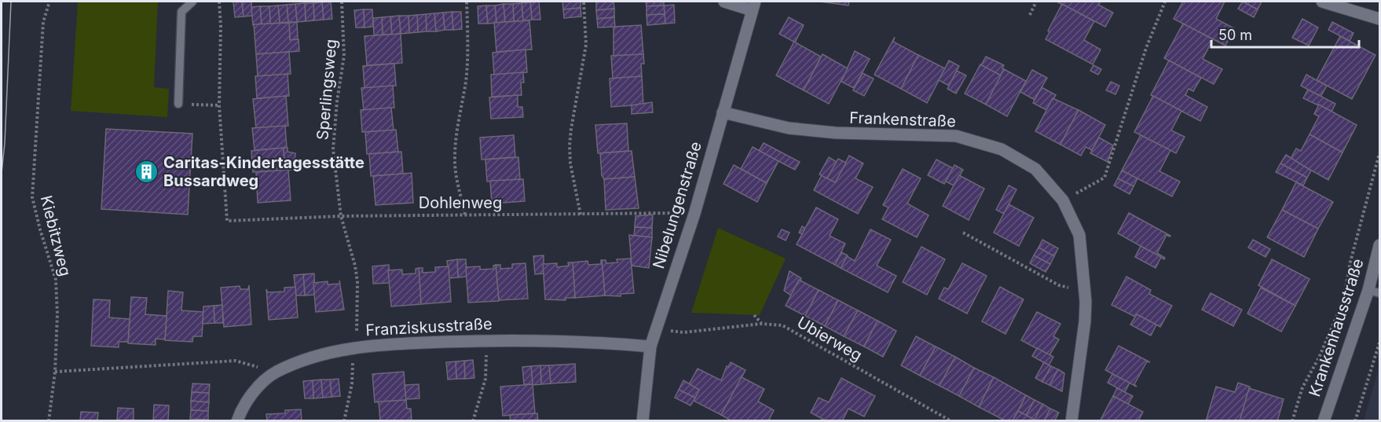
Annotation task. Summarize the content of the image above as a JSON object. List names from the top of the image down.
{
  "streets": {
    "street": [
      "Frankenstraße",
      "Nibelungenstraße",
      "Franziskusstraße",
      "Krankenhausstraße"
    ],
    "path": [
      "Sperlingsweg",
      "Dohlenweg",
      "Kiebitzweg",
      "Ubierweg"
    ]
  },
  "crossings": [
    ["Sperlingsweg", "Dohlenweg"],
    ["Sperlingsweg", "Franziskusstraße"],
    ["Frankenstraße", "Nibelungenstraße"],
    ["Dohlenweg", "Nibelungenstraße"],
    ["Nibelungenstraße", "Franziskusstraße"],
    ["Nibelungenstraße", "Ubierweg"]
  ],
  "places": {
    "building": ["Caritas-Kindertagesstätte Bussardweg"]
  },
  "scale_bar": "50 m"
}
